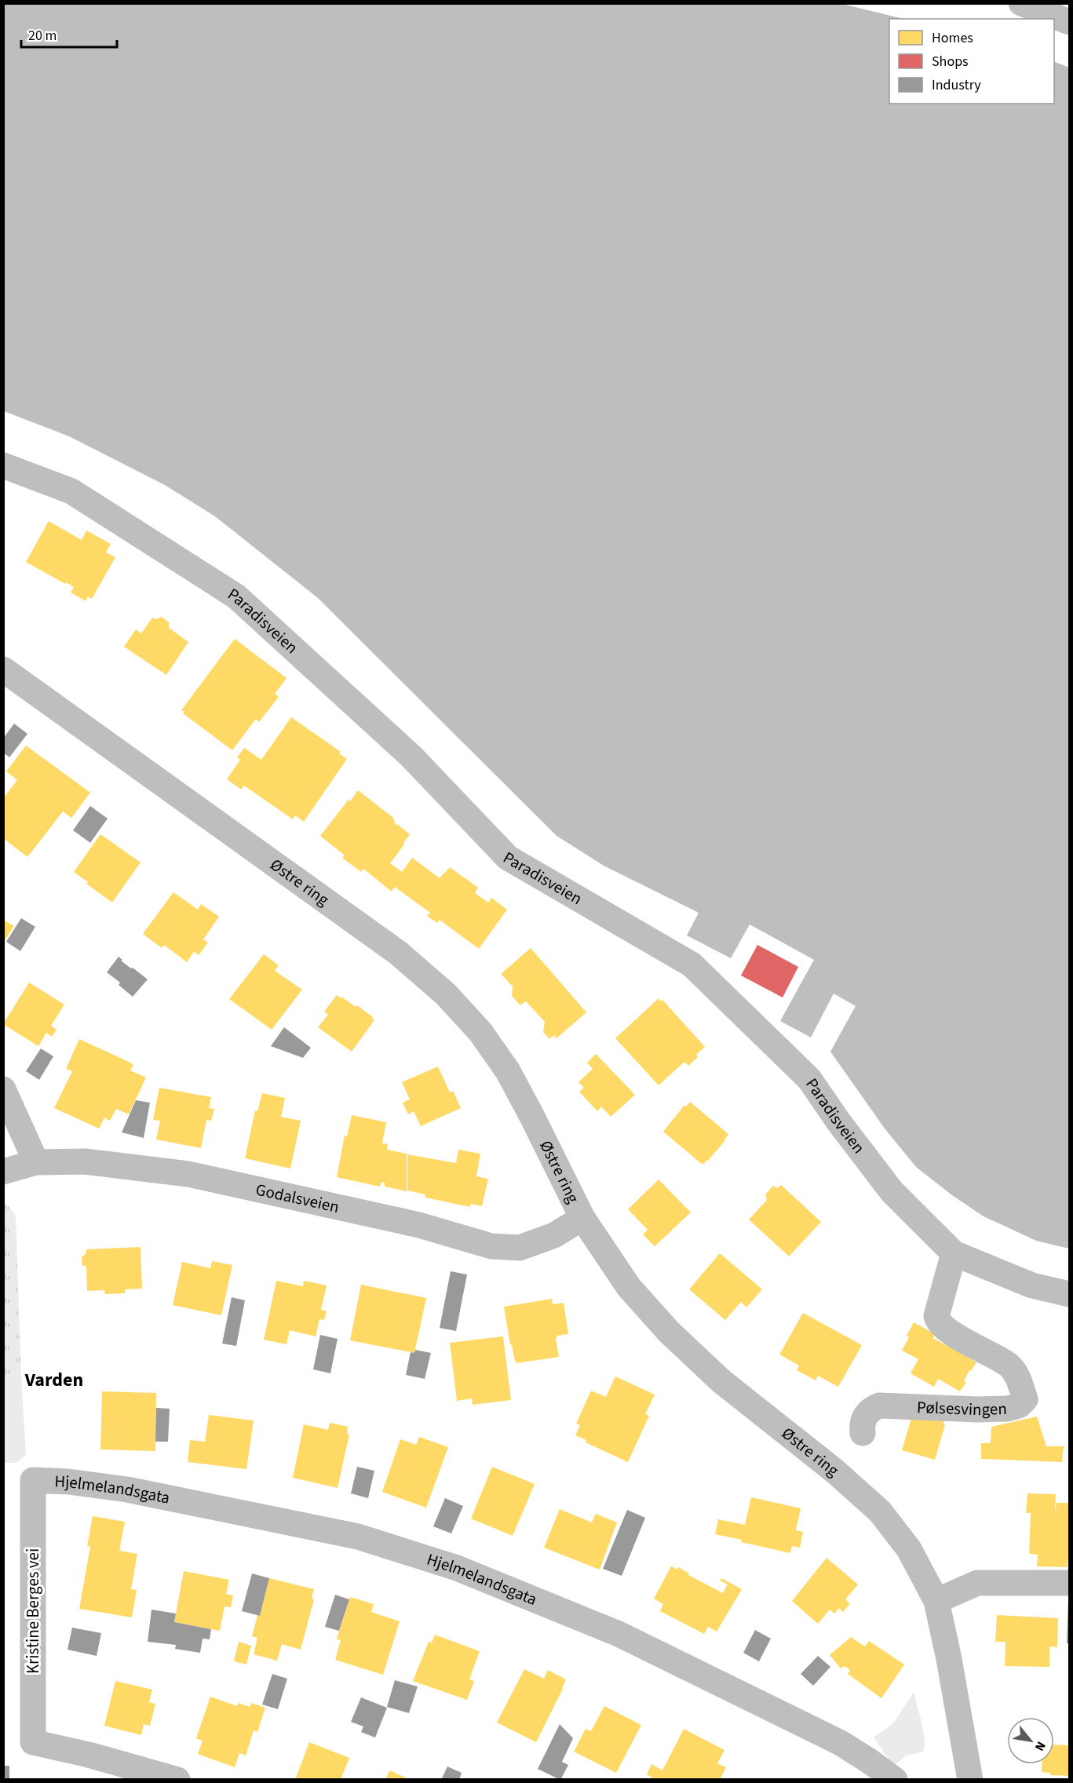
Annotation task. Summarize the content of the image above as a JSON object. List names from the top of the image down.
{
  "streets": {
    "street": [
      "Paradisveien",
      "Østre ring",
      "Godalsveien",
      "Pølsesvingen",
      "Hjelmelandsgata",
      "Kristine Berges vei"
    ]
  },
  "crossings": [
    ["Paradisveien", "Pølsesvingen"],
    ["Østre ring", "Godalsveien"],
    ["Hjelmelandsgata", "Kristine Berges vei"]
  ],
  "districts": ["Varden"],
  "legend": ["Homes", "Shops", "Industry"],
  "scale_bar": "20 m",
  "north": "bottom right"
}
